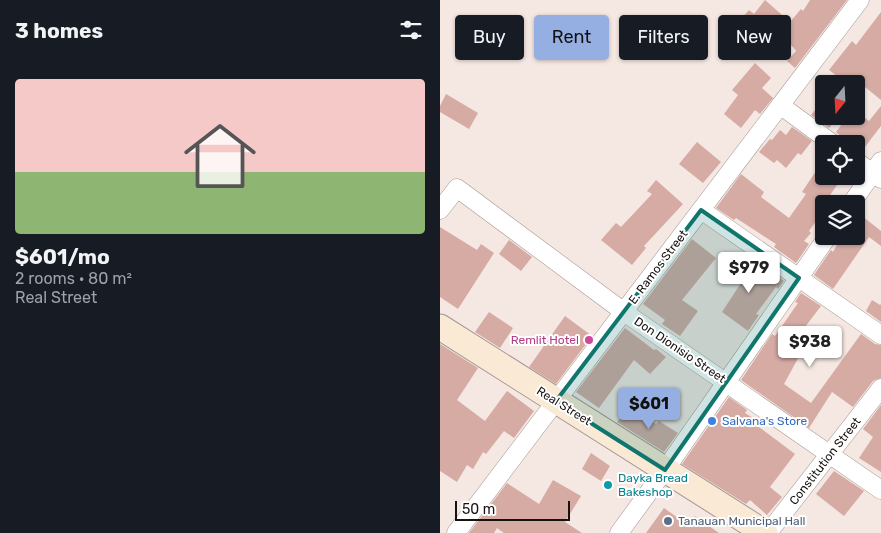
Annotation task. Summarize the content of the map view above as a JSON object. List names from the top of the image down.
{
  "streets": {
    "main road": ["Real Street"],
    "street": ["E. Ramos Street", "Don Dionisio Street", "Constitution Street"]
  },
  "crossings": [
    ["E. Ramos Street", "Don Dionisio Street"],
    ["E. Ramos Street", "Real Street"],
    ["Don Dionisio Street", "Constitution Street"],
    ["Real Street", "Constitution Street"]
  ],
  "places": [
    "Remlit Hotel",
    "Salvana's Store",
    "Dayka Bread Bakeshop",
    "Tanauan Municipal Hall"
  ],
  "scale_bar": "50 m",
  "north": "bottom",
  "page": {
    "heading": "3 homes",
    "chip": [
      "Buy",
      "Rent",
      "Filters",
      "New"
    ],
    "list": [
      {
        "name": "$601/mo",
        "note": "2 rooms · 80 m² · Real Street"
      }
    ],
    "price": ["$979", "$938", "$601"],
    "scale": "50 m"
  }
}
